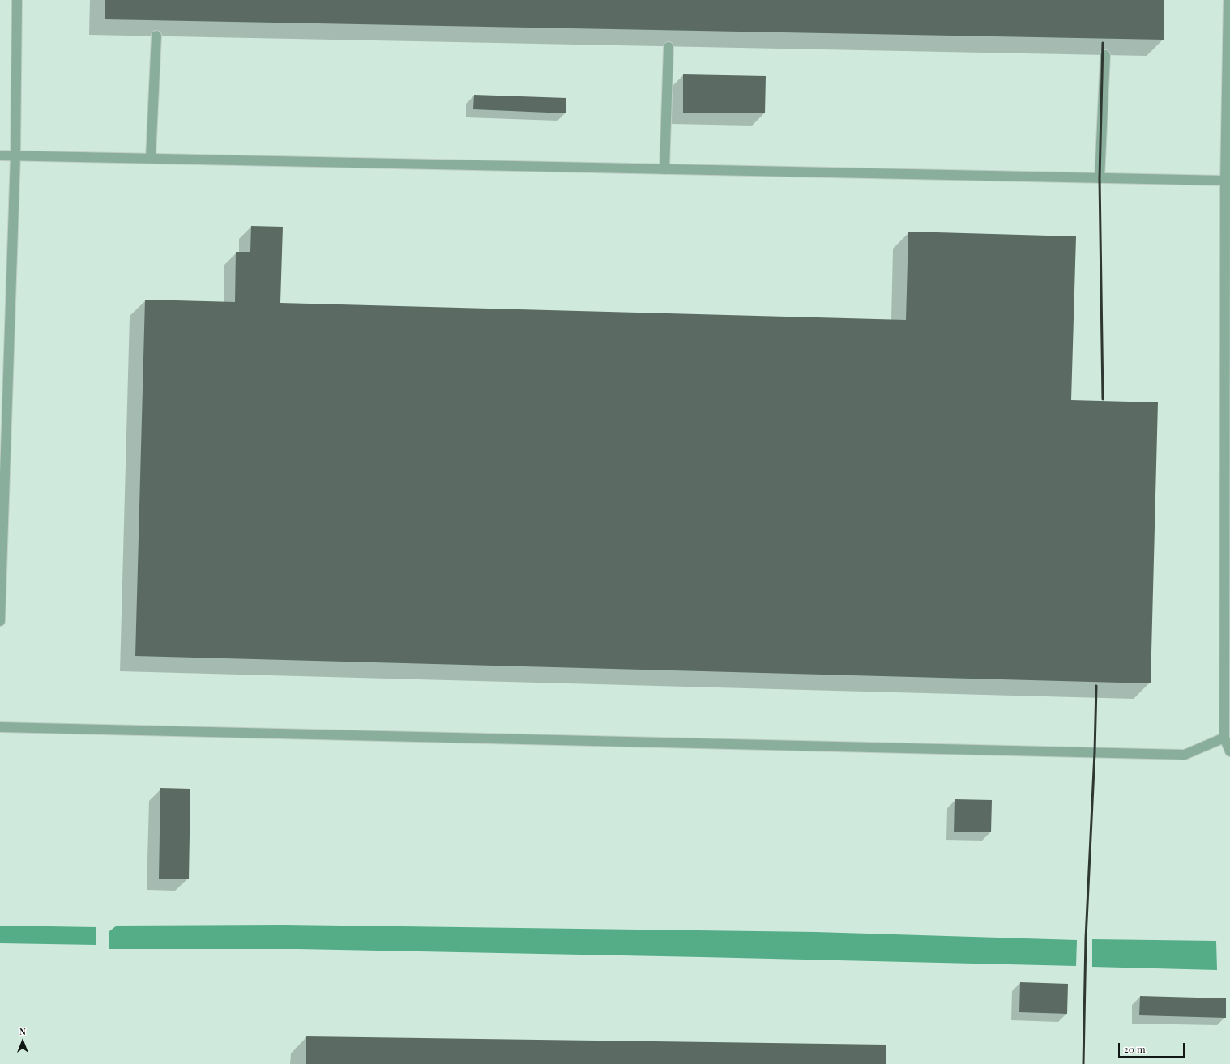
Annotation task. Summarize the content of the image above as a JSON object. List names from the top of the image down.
{
  "scale_bar": "20 m",
  "north": "top"
}
